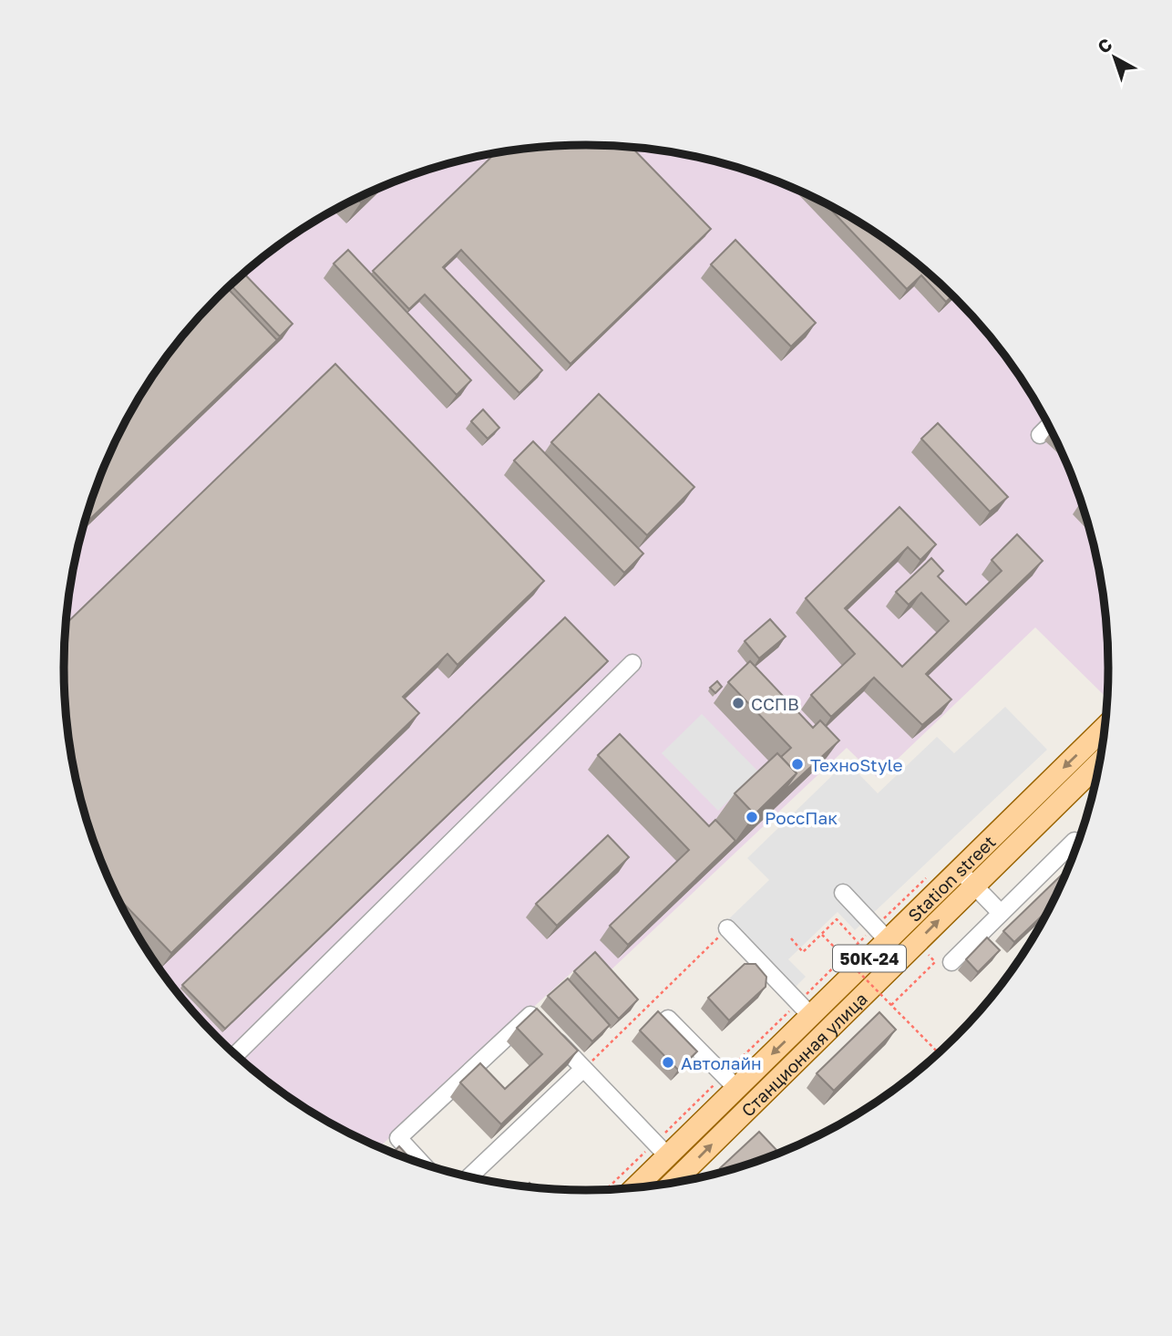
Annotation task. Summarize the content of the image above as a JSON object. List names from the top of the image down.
{
  "streets": {
    "main road": ["Station street", "50К-24", "Станционная улица"]
  },
  "one_way": ["Station street", "Станционная улица"],
  "places": [
    "ССПВ",
    "ТехноStyle",
    "РоссПак",
    "Автолайн"
  ],
  "north": "top left"
}
